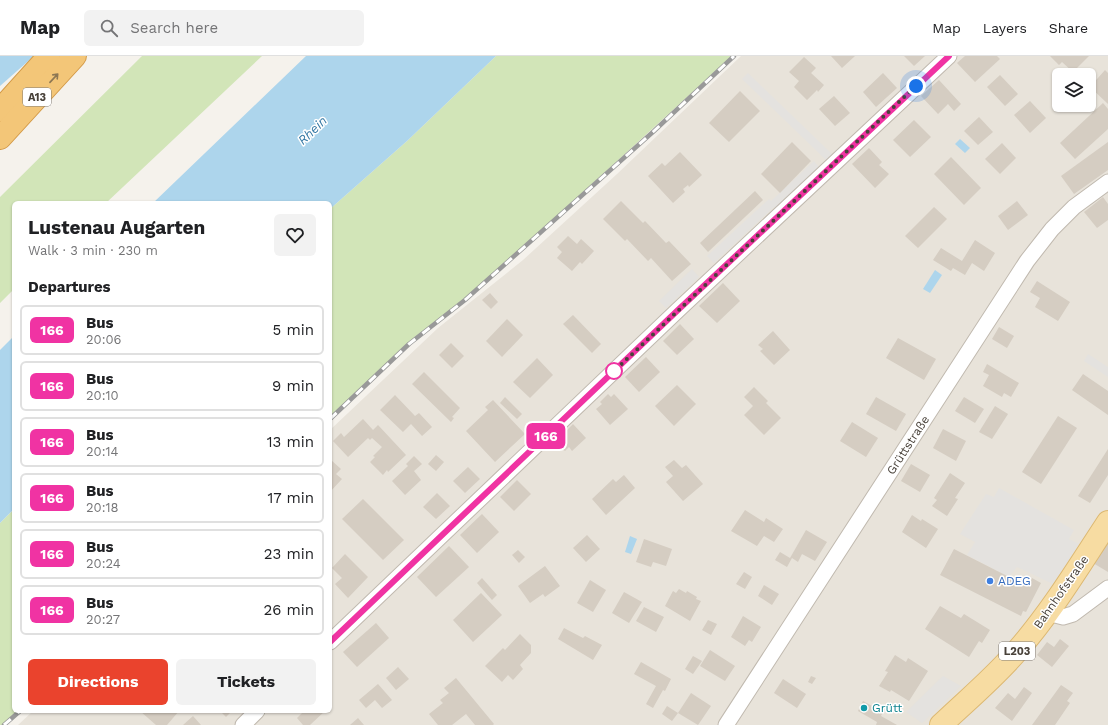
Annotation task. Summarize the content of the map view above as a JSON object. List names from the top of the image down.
{
  "streets": {
    "highway": ["A13"],
    "main road": ["Bahnhofstraße", "L203"],
    "street": ["Grüttstraße"]
  },
  "water": ["Rhein"],
  "places": ["ADEG", "Grütt"],
  "lines": ["bus line 166"],
  "page": {
    "header": "Map",
    "search": "Search here",
    "nav": ["Map", "Layers", "Share"],
    "on_map": "166",
    "heading": [
      ["Lustenau Augarten", "Walk · 3 min · 230 m"],
      "Departures"
    ],
    "list": [
      {
        "mark": "166",
        "name": "Bus",
        "note": "20:06",
        "value": "5 min"
      },
      {
        "mark": "166",
        "name": "Bus",
        "note": "20:10",
        "value": "9 min"
      },
      {
        "mark": "166",
        "name": "Bus",
        "note": "20:14",
        "value": "13 min"
      },
      {
        "mark": "166",
        "name": "Bus",
        "note": "20:18",
        "value": "17 min"
      },
      {
        "mark": "166",
        "name": "Bus",
        "note": "20:24",
        "value": "23 min"
      },
      {
        "mark": "166",
        "name": "Bus",
        "note": "20:27",
        "value": "26 min"
      }
    ],
    "buttons": ["Directions", "Tickets"]
  }
}
